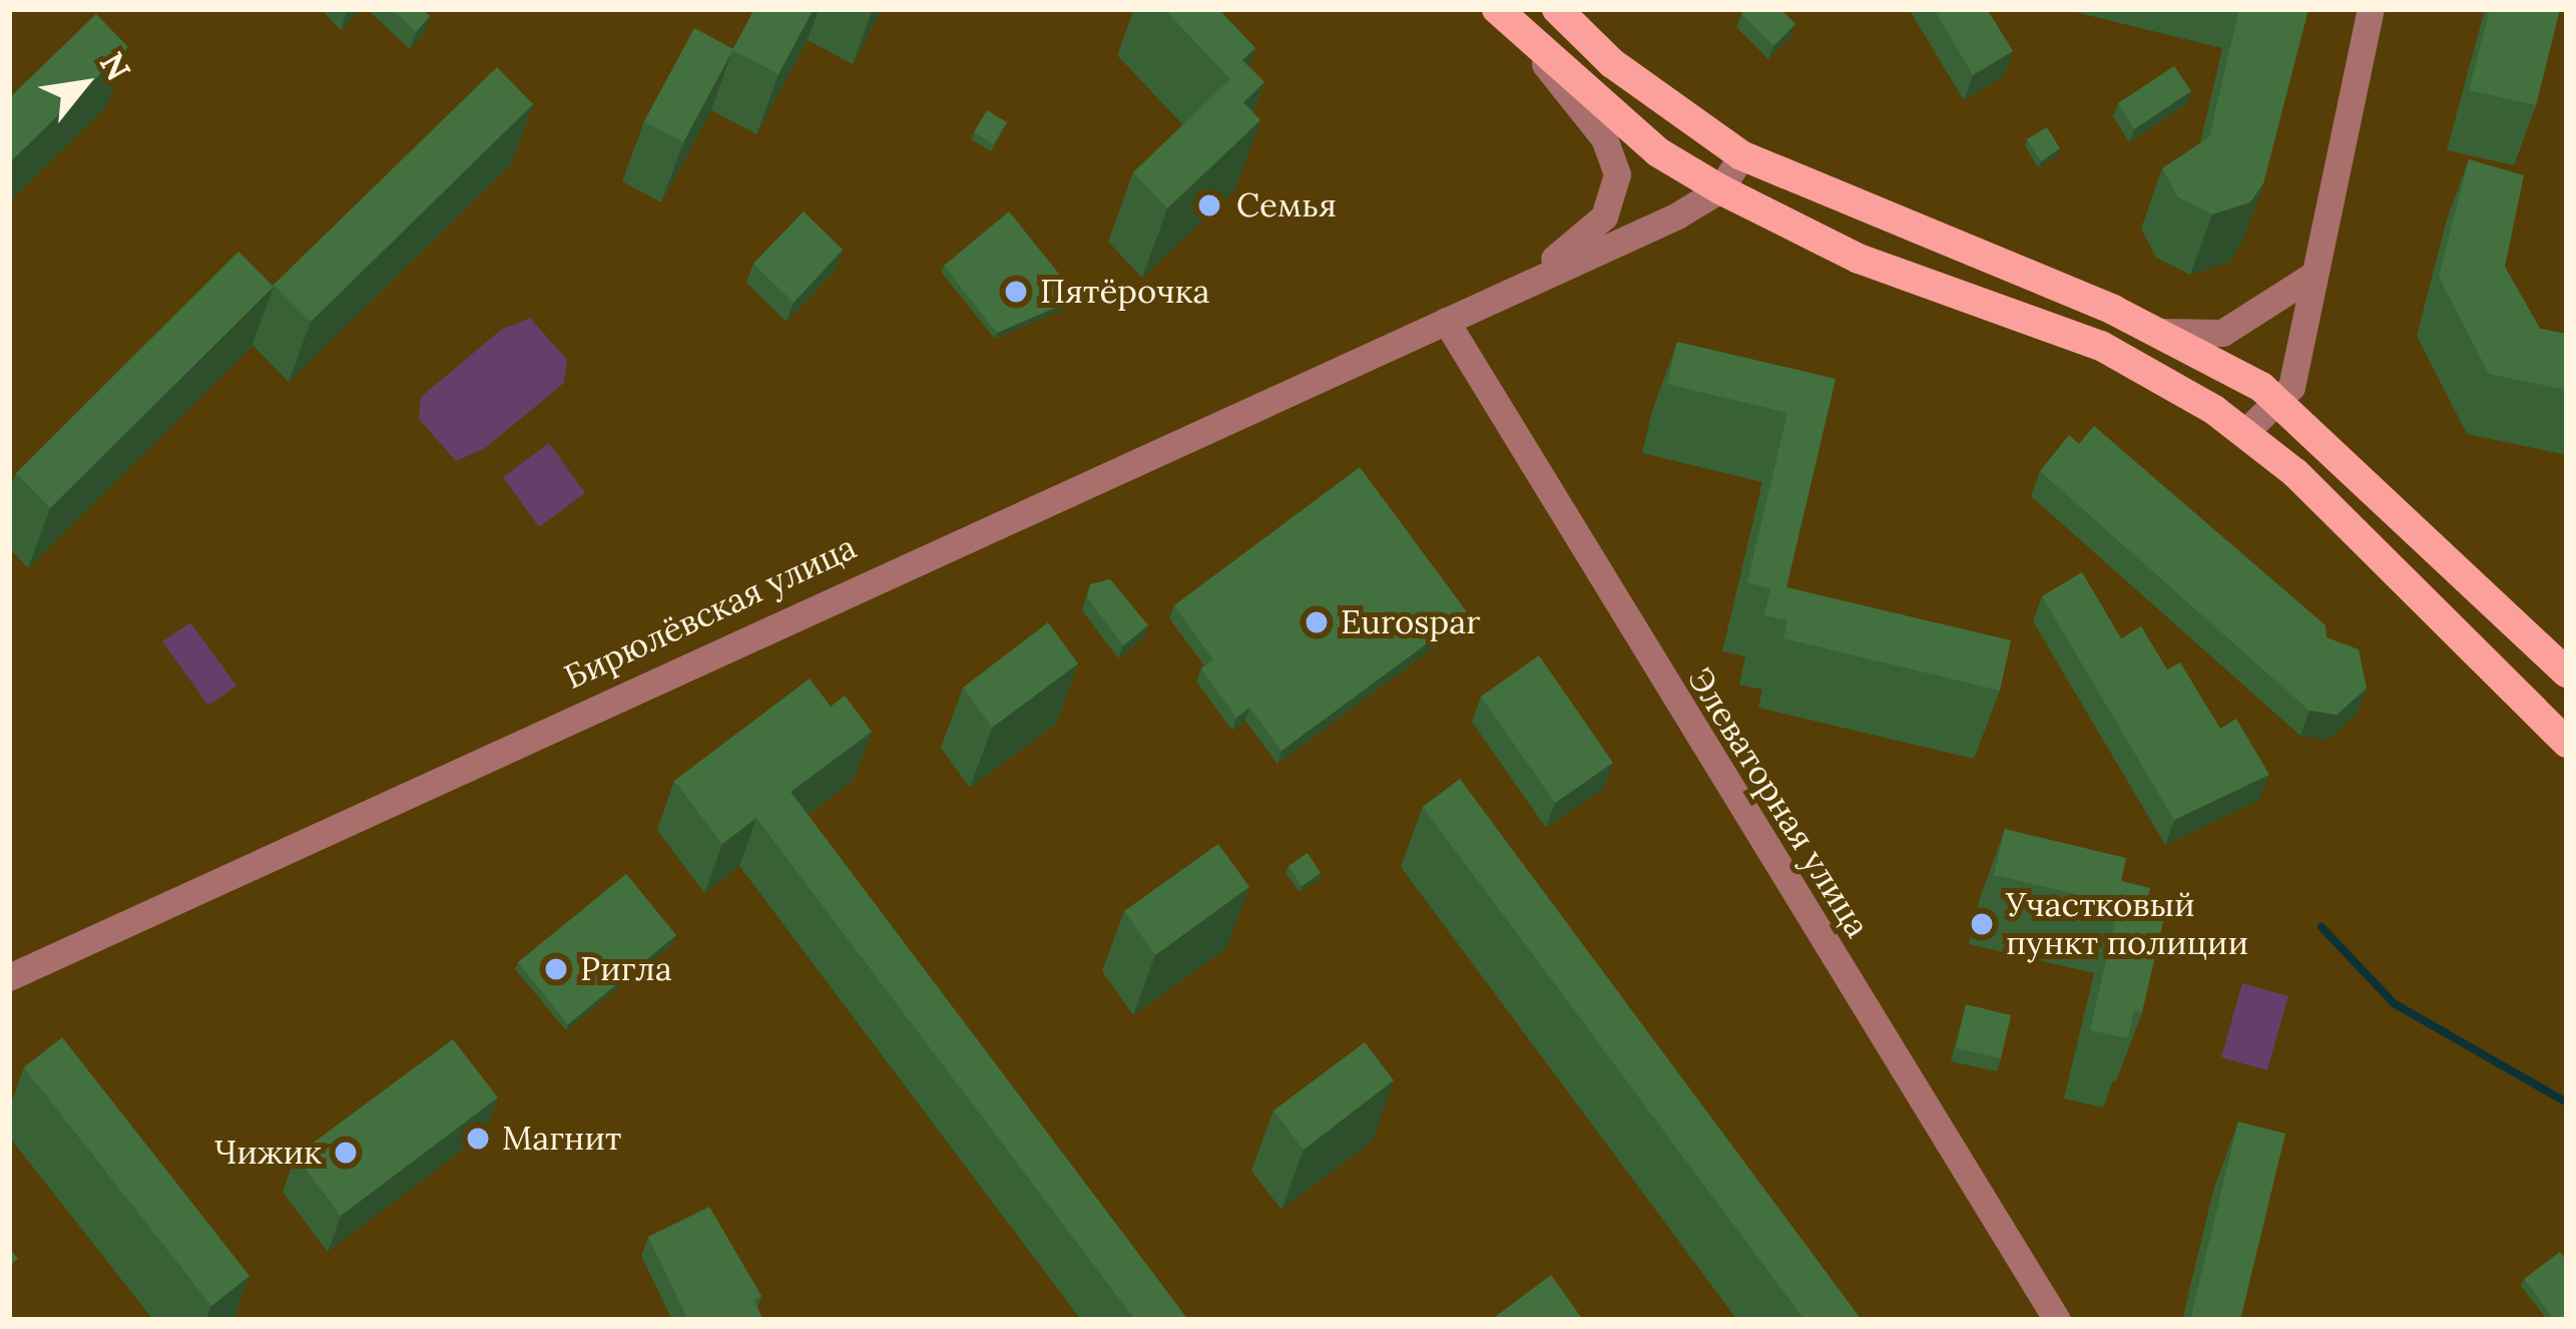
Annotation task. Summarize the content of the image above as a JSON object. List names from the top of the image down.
{
  "streets": {
    "street": ["Бирюлёвская улица", "Элеваторная улица"]
  },
  "crossings": [
    ["Бирюлёвская улица", "Элеваторная улица"]
  ],
  "places": [
    "Семья",
    "Пятёрочка",
    "Eurospar",
    "Участковый пункт полиции",
    "Ригла",
    "Магнит",
    "Чижик"
  ],
  "north": "top right"
}
